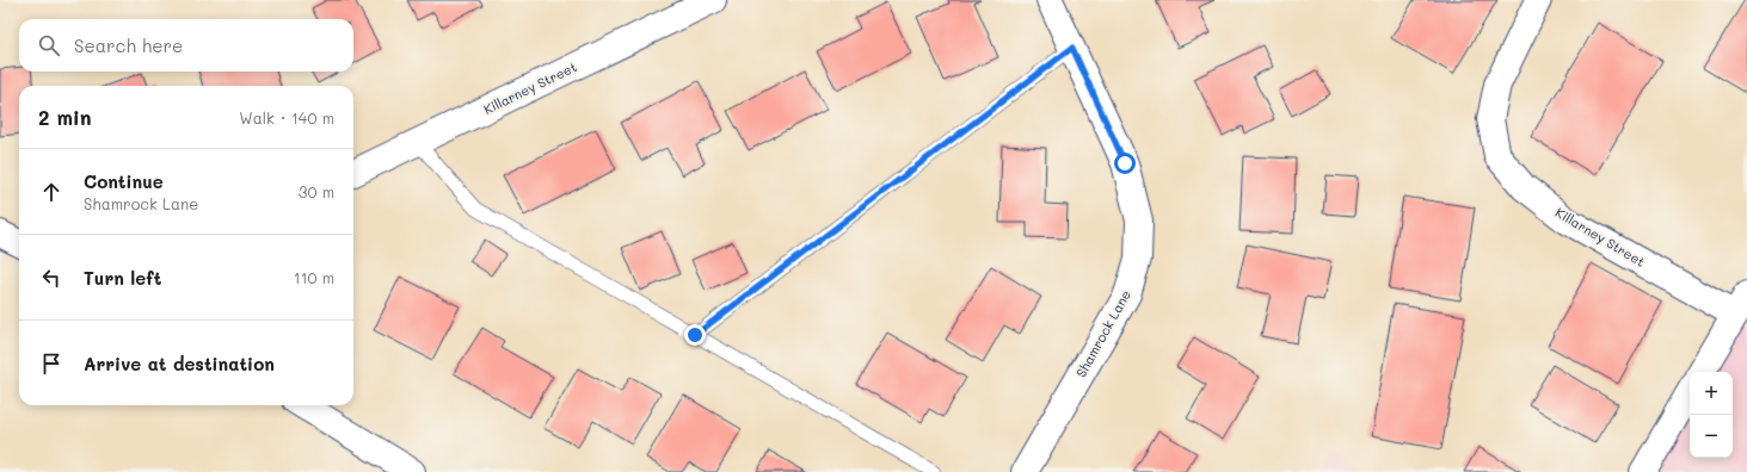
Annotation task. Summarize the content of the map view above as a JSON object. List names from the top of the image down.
{
  "streets": {
    "street": ["Killarney Street", "Shamrock Lane"]
  },
  "page": {
    "search": "Search here",
    "heading": ["2 min", "Walk · 140 m"],
    "list": [
      ["Continue", "Shamrock Lane", "30 m"],
      ["Turn left", "110 m"],
      "Arrive at destination"
    ],
    "map_buttons": ["+", "−"]
  }
}
